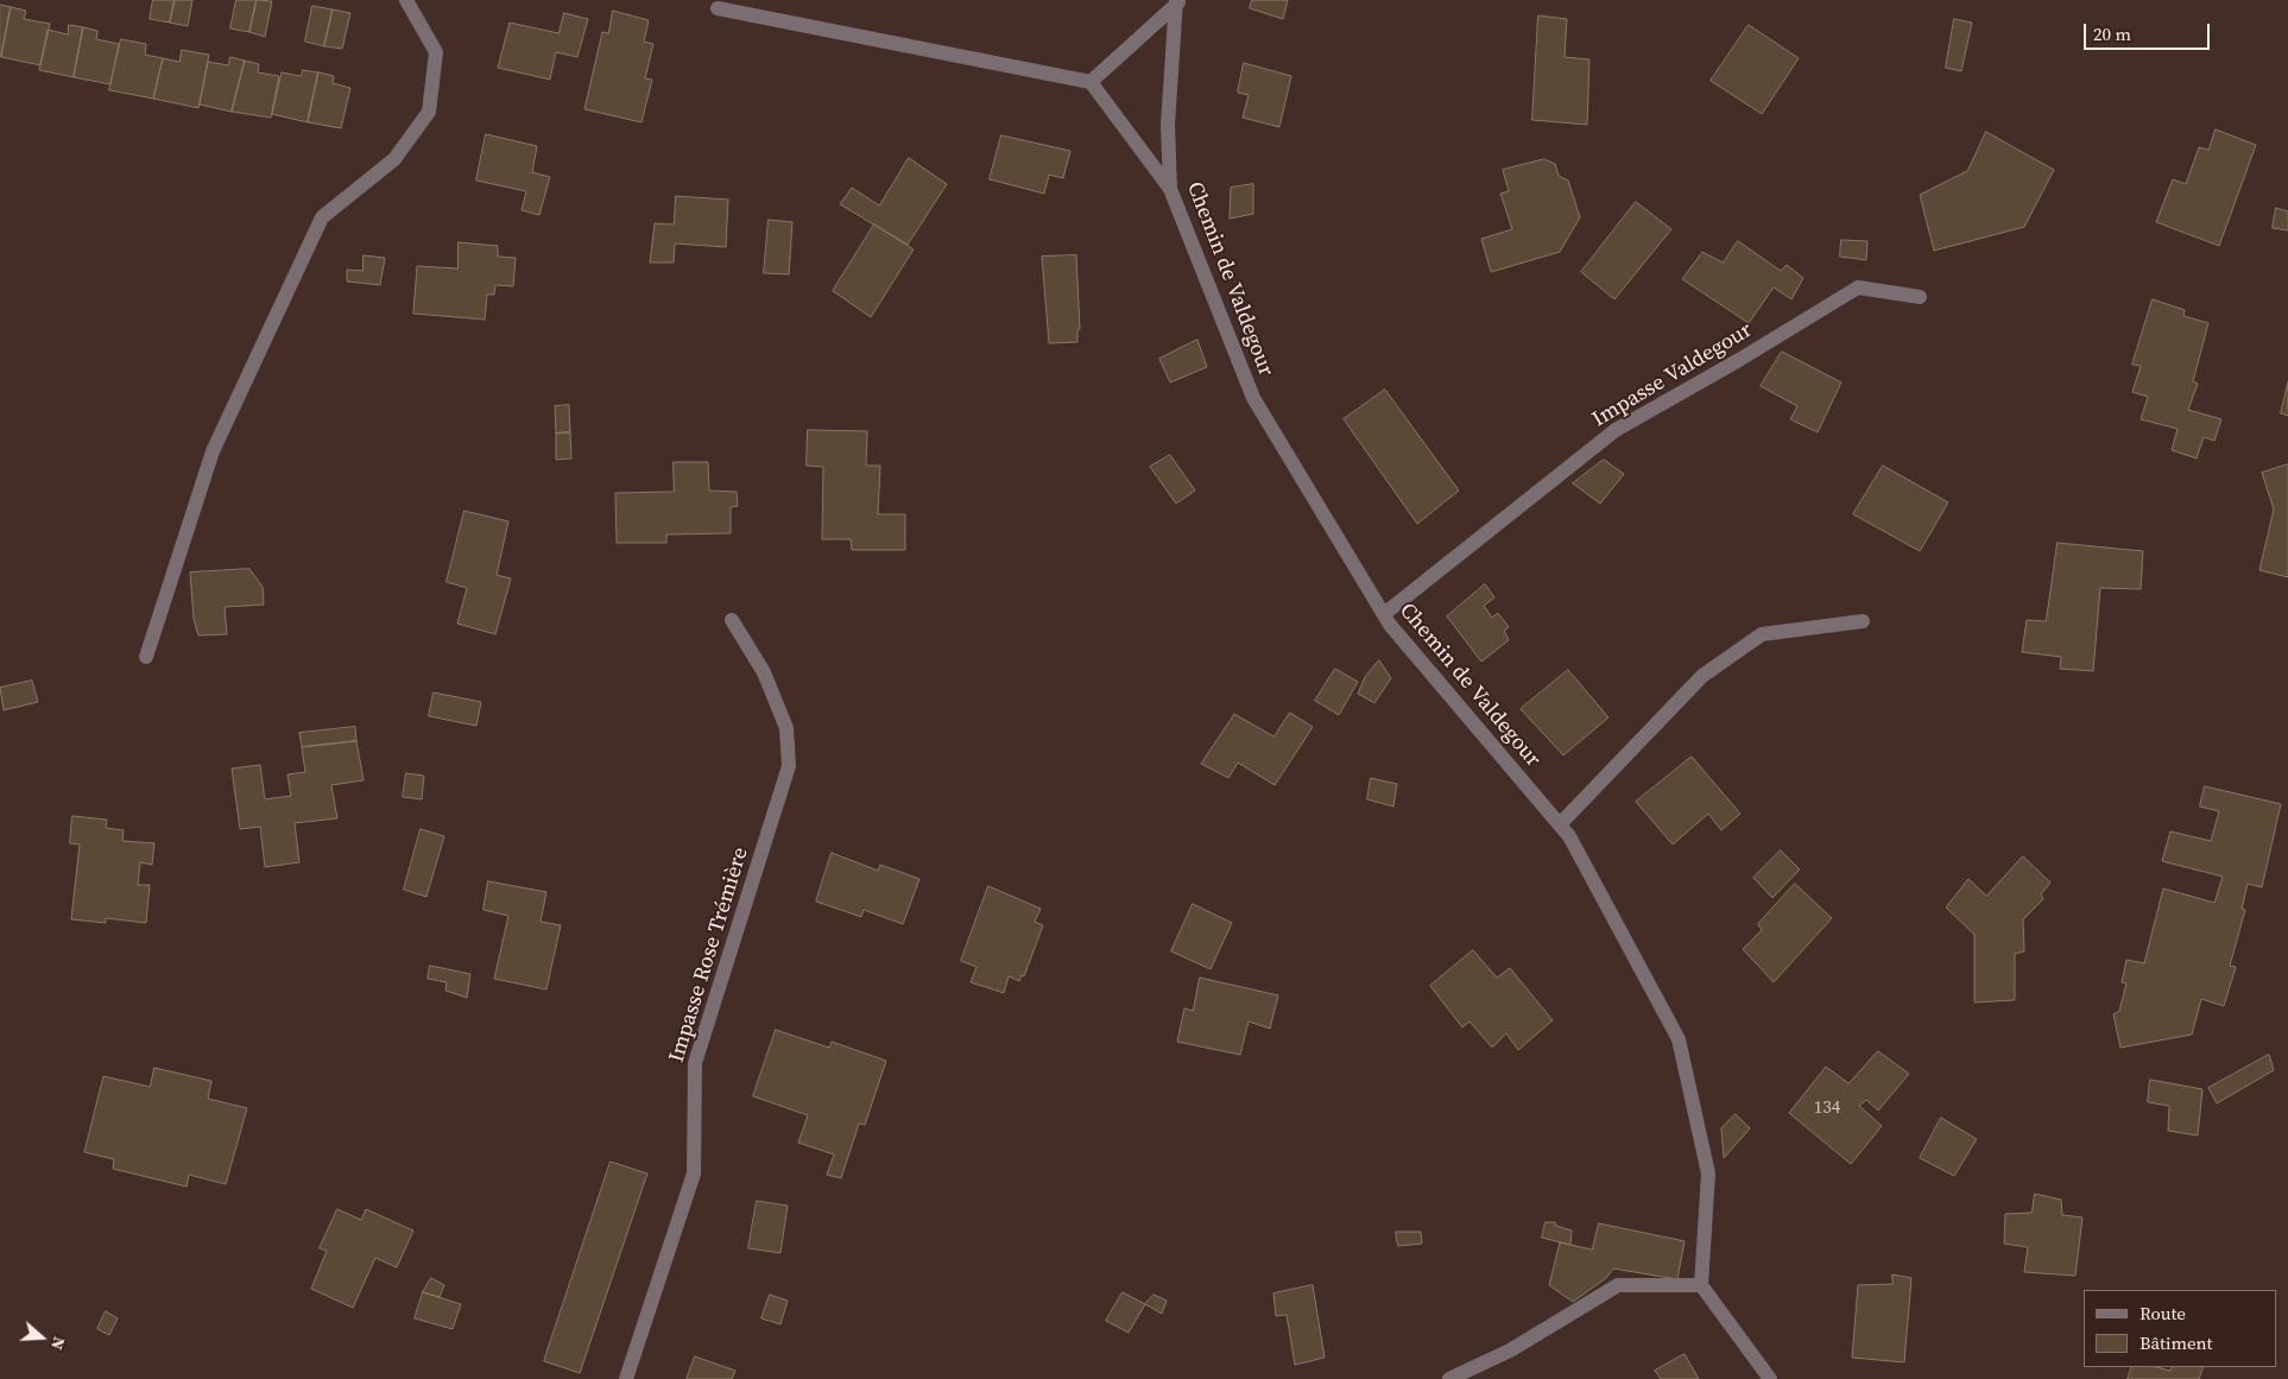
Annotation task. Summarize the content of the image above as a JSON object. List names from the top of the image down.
{
  "streets": {
    "street": ["Chemin de Valdegour", "Impasse Valdegour", "Impasse Rose Trémière"]
  },
  "crossings": [
    ["Chemin de Valdegour", "Impasse Valdegour"]
  ],
  "house_numbers": ["134"],
  "legend": ["Route", "Bâtiment"],
  "scale_bar": "20 m",
  "north": "right"
}
